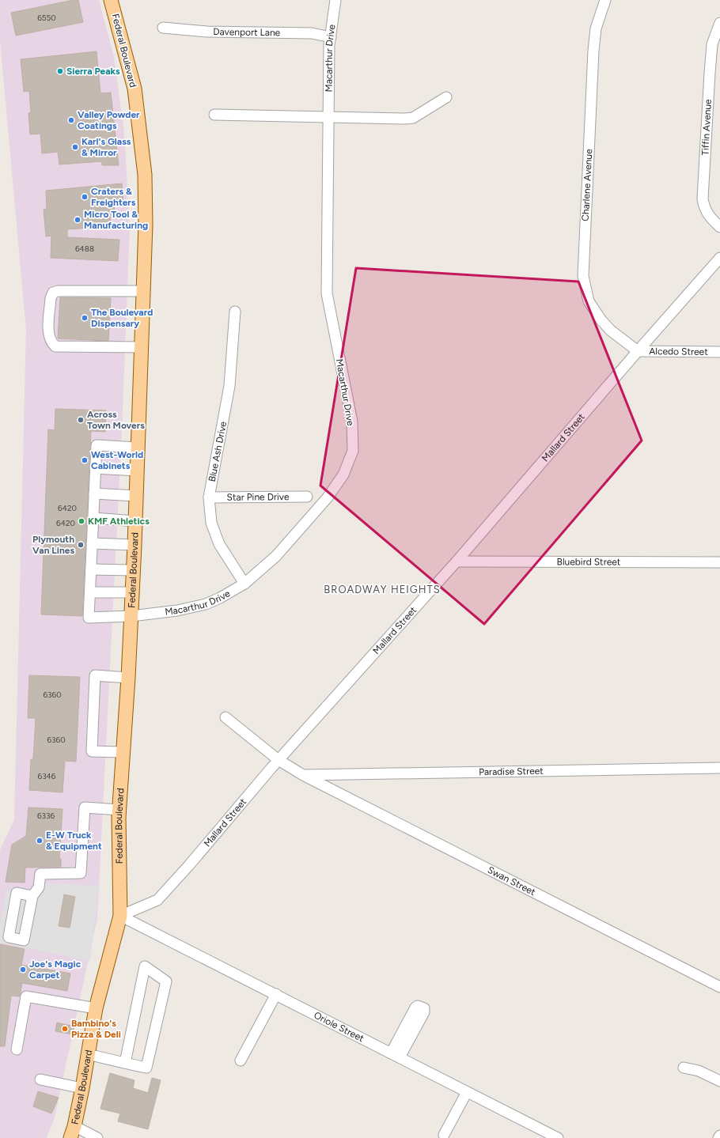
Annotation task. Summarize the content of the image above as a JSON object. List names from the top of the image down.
{
  "streets": {
    "main road": ["Federal Boulevard"],
    "street": [
      "Davenport Lane",
      "Macarthur Drive",
      "Tiffin Avenue",
      "Charlene Avenue",
      "Alcedo Street",
      "Mallard Street",
      "Blue Ash Drive",
      "Star Pine Drive",
      "Bluebird Street",
      "Paradise Street",
      "Swan Street",
      "Oriole Street"
    ]
  },
  "crossings": [
    ["Davenport Lane", "Macarthur Drive"],
    ["Federal Boulevard", "Macarthur Drive"],
    ["Federal Boulevard", "Mallard Street"],
    ["Federal Boulevard", "Oriole Street"],
    ["Macarthur Drive", "Blue Ash Drive"],
    ["Charlene Avenue", "Alcedo Street"],
    ["Charlene Avenue", "Mallard Street"],
    ["Alcedo Street", "Mallard Street"],
    ["Mallard Street", "Bluebird Street"],
    ["Mallard Street", "Swan Street"],
    ["Mallard Street", "Oriole Street"],
    ["Blue Ash Drive", "Star Pine Drive"],
    ["Paradise Street", "Swan Street"]
  ],
  "districts": ["BROADWAY HEIGHTS"],
  "places": [
    "Sierra Peaks",
    "Valley Powder Coatings",
    "Karl's Glass & Mirror",
    "Craters & Freighters",
    "Micro Tool & Manufacturing",
    "The Boulevard Dispensary",
    "Across Town Movers",
    "West-World Cabinets",
    "KMF Athletics",
    "Plymouth Van Lines",
    "E-W Truck & Equipment",
    "Joe's Magic Carpet",
    "Bambino's Pizza & Deli"
  ],
  "house_numbers": [
    "6550",
    "6488",
    "6420",
    "6420",
    "6360",
    "6360",
    "6346",
    "6336"
  ]
}
